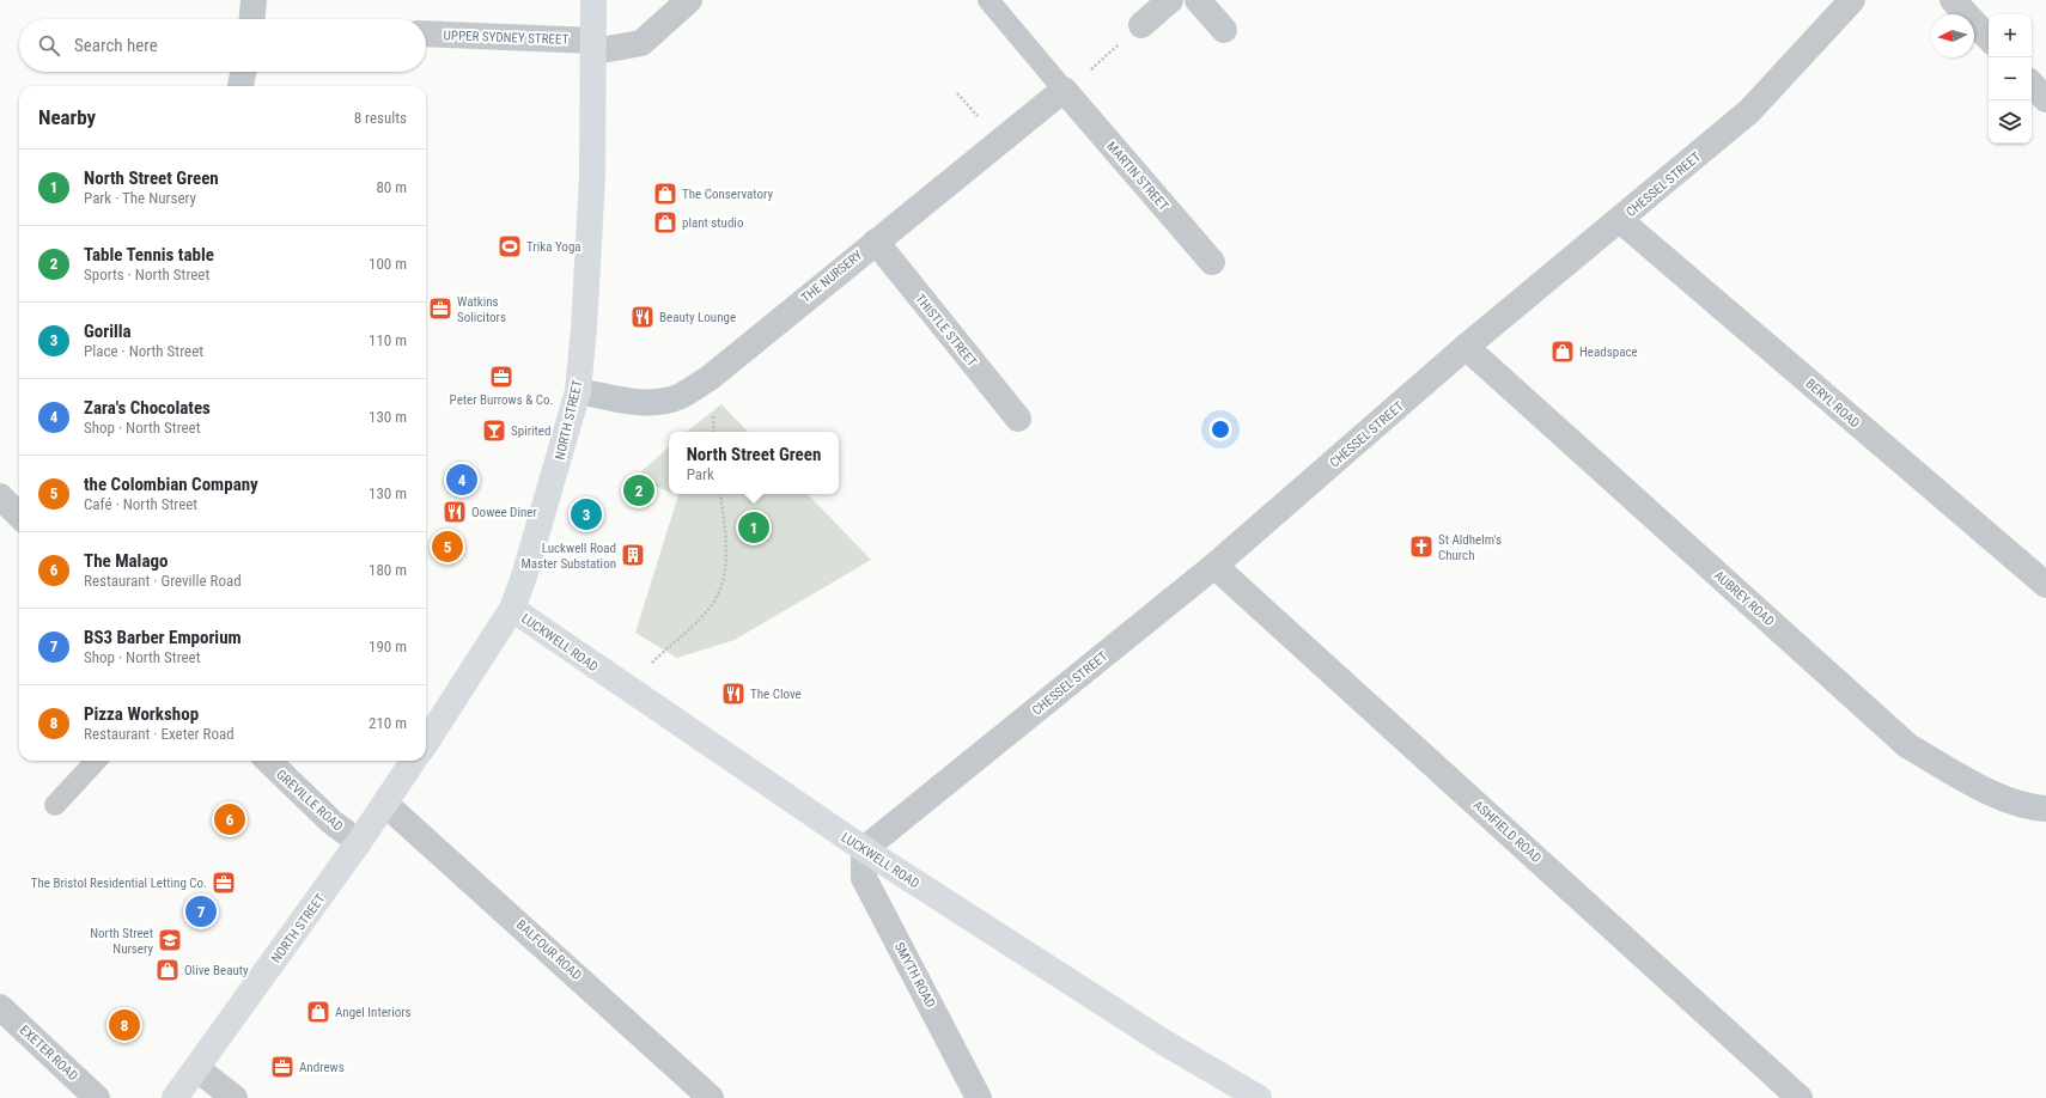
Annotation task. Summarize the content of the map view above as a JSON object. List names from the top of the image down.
{
  "streets": {
    "main road": ["NORTH STREET", "LUCKWELL ROAD"],
    "street": [
      "UPPER SYDNEY STREET",
      "MARTIN STREET",
      "CHESSEL STREET",
      "THE NURSERY",
      "THISTLE STREET",
      "BERYL ROAD",
      "AUBREY ROAD",
      "GREVILLE ROAD",
      "ASHFIELD ROAD",
      "BALFOUR ROAD",
      "SMYTH ROAD",
      "EXETER ROAD"
    ]
  },
  "crossings": [
    ["UPPER SYDNEY STREET", "NORTH STREET"],
    ["MARTIN STREET", "THE NURSERY"],
    ["CHESSEL STREET", "BERYL ROAD"],
    ["CHESSEL STREET", "AUBREY ROAD"],
    ["CHESSEL STREET", "LUCKWELL ROAD"],
    ["CHESSEL STREET", "ASHFIELD ROAD"],
    ["CHESSEL STREET", "SMYTH ROAD"],
    ["THE NURSERY", "THISTLE STREET"],
    ["THE NURSERY", "NORTH STREET"],
    ["NORTH STREET", "LUCKWELL ROAD"],
    ["NORTH STREET", "GREVILLE ROAD"],
    ["NORTH STREET", "BALFOUR ROAD"],
    ["LUCKWELL ROAD", "SMYTH ROAD"]
  ],
  "places": {
    "shop": [
      "The Conservatory",
      "plant studio",
      "Headspace",
      "Olive Beauty",
      "Angel Interiors"
    ],
    "sports": ["Trika Yoga"],
    "office": [
      "Watkins Solicitors",
      "Peter Burrows & Co.",
      "The Bristol Residential Letting Co.",
      "Andrews"
    ],
    "restaurant": ["Beauty Lounge", "Oowee Diner", "The Clove"],
    "bar": ["Spirited"],
    "church": ["St Aldhelm's Church"],
    "building": ["Luckwell Road Master Substation"],
    "school or university": ["North Street Nursery"]
  },
  "north": "left",
  "page": {
    "map_buttons": ["+", "−"],
    "search": "Search here",
    "heading": ["Nearby", "8 results"],
    "list": [
      {
        "mark": "1",
        "name": "North Street Green",
        "note": "Park · The Nursery",
        "value": "80 m"
      },
      {
        "mark": "2",
        "name": "Table Tennis table",
        "note": "Sports · North Street",
        "value": "100 m"
      },
      {
        "mark": "3",
        "name": "Gorilla",
        "note": "Place · North Street",
        "value": "110 m"
      },
      {
        "mark": "4",
        "name": "Zara's Chocolates",
        "note": "Shop · North Street",
        "value": "130 m"
      },
      {
        "mark": "5",
        "name": "the Colombian Company",
        "note": "Café · North Street",
        "value": "130 m"
      },
      {
        "mark": "6",
        "name": "The Malago",
        "note": "Restaurant · Greville Road",
        "value": "180 m"
      },
      {
        "mark": "7",
        "name": "BS3 Barber Emporium",
        "note": "Shop · North Street",
        "value": "190 m"
      },
      {
        "mark": "8",
        "name": "Pizza Workshop",
        "note": "Restaurant · Exeter Road",
        "value": "210 m"
      }
    ],
    "popup": ["North Street Green", "Park"],
    "pins": [
      "4",
      "2",
      "3",
      "1",
      "5",
      "6",
      "7",
      "8"
    ]
  }
}
